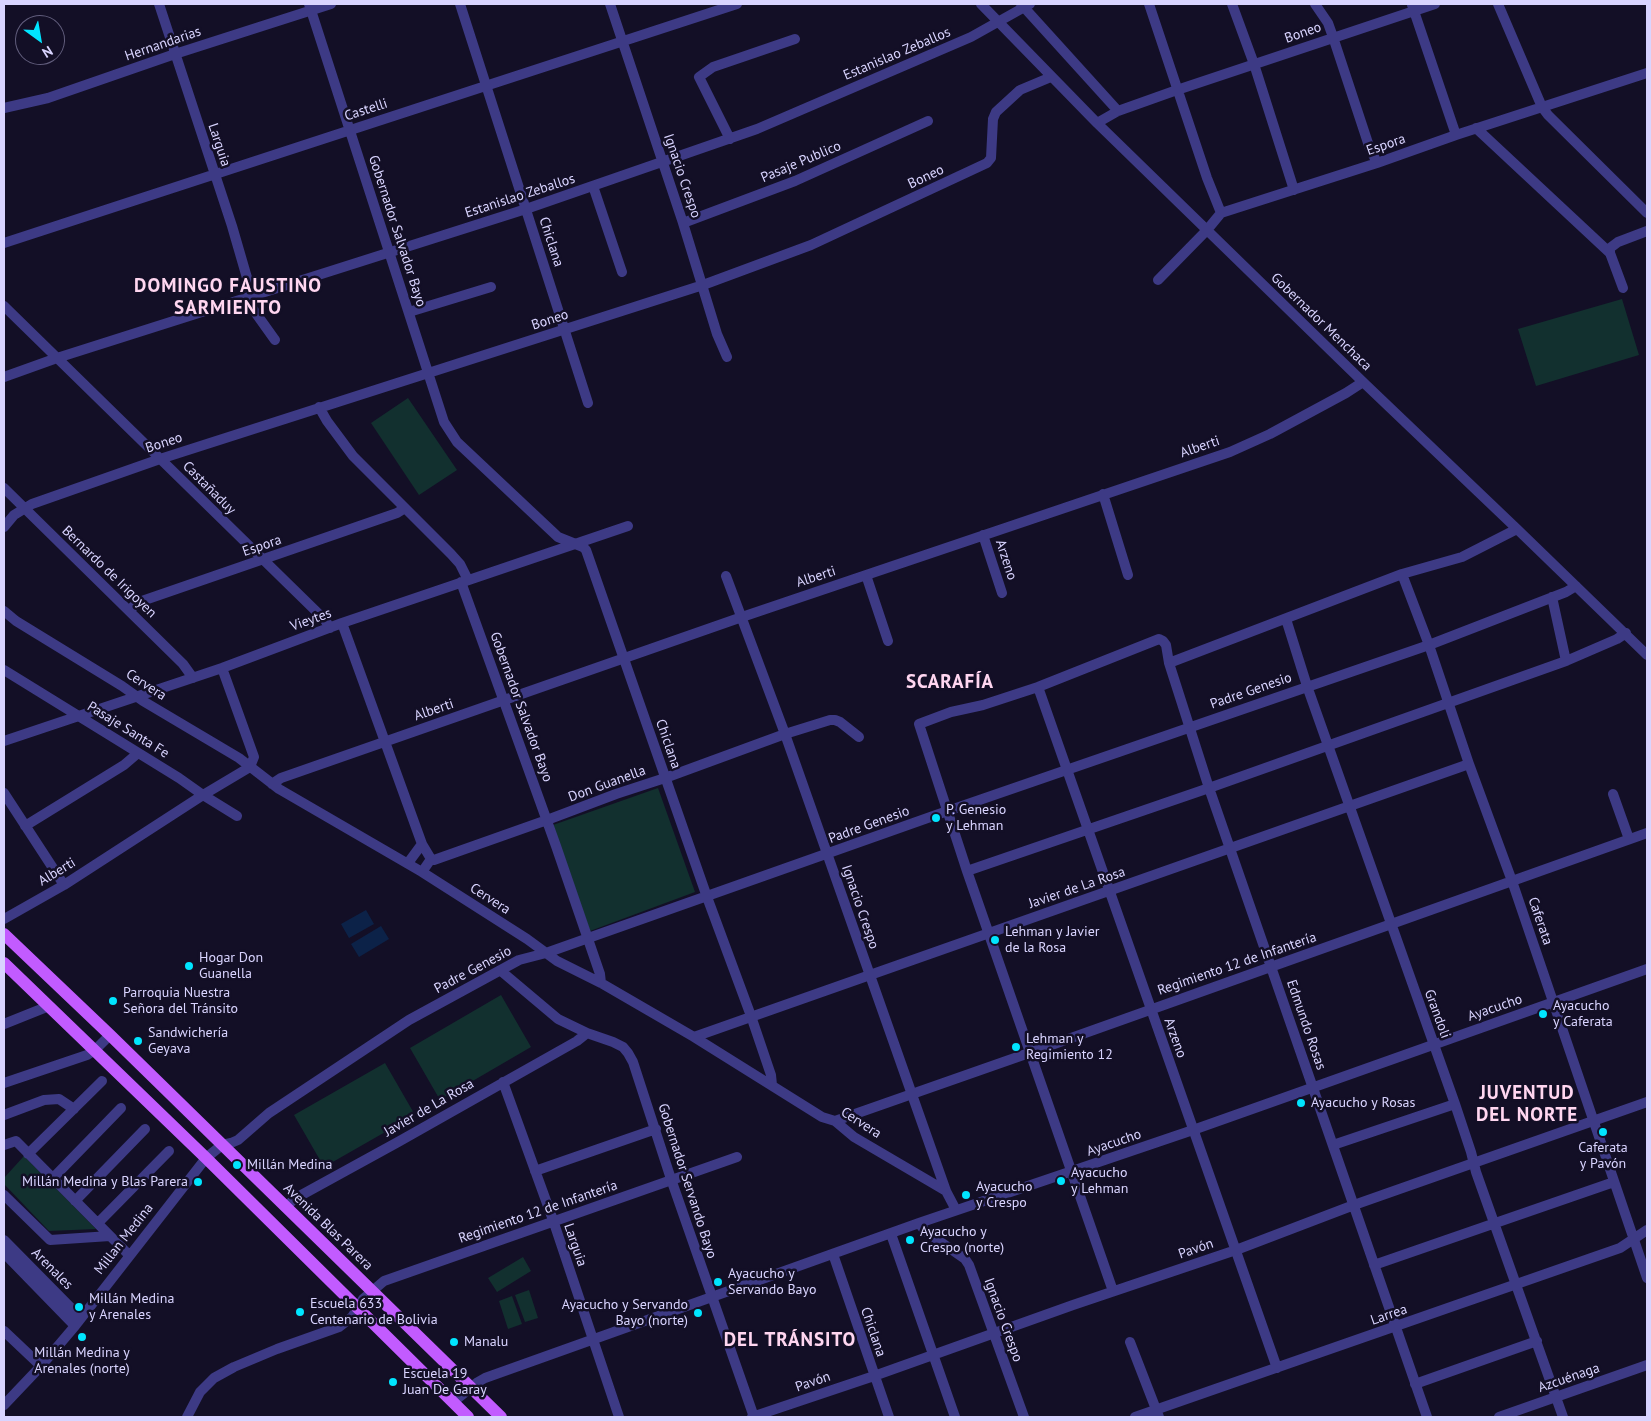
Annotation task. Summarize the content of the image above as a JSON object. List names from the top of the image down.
{
  "streets": {
    "main road": ["Avenida Blas Parera"],
    "street": [
      "Boneo",
      "Hernandarias",
      "Estanislao Zeballos",
      "Castelli",
      "Larguia",
      "Espora",
      "Pasaje Publico",
      "Ignacio Crespo",
      "Gobernador Salvador Bayo",
      "Chiclana",
      "Gobernador Menchaca",
      "Alberti",
      "Castañaduy",
      "Arzeno",
      "Bernardo de Irigoyen",
      "Vieytes",
      "Cervera",
      "Padre Genesio",
      "Pasaje Santa Fe",
      "Don Guanella",
      "Javier de La Rosa",
      "Caferata",
      "Regimiento 12 de Infantería",
      "Ayacucho",
      "Grandoli",
      "Edmundo Rosas",
      "Gobernador Servando Bayo",
      "Millan Medina",
      "Pavón",
      "Arenales",
      "Larrea",
      "Azcuénaga"
    ]
  },
  "crossings": [
    ["Boneo", "Ignacio Crespo"],
    ["Boneo", "Gobernador Salvador Bayo"],
    ["Boneo", "Chiclana"],
    ["Boneo", "Gobernador Menchaca"],
    ["Boneo", "Castañaduy"],
    ["Boneo", "Bernardo de Irigoyen"],
    ["Hernandarias", "Larguia"],
    ["Hernandarias", "Gobernador Salvador Bayo"],
    ["Estanislao Zeballos", "Larguia"],
    ["Estanislao Zeballos", "Ignacio Crespo"],
    ["Estanislao Zeballos", "Gobernador Salvador Bayo"],
    ["Estanislao Zeballos", "Chiclana"],
    ["Estanislao Zeballos", "Gobernador Menchaca"],
    ["Estanislao Zeballos", "Castañaduy"],
    ["Castelli", "Larguia"],
    ["Castelli", "Ignacio Crespo"],
    ["Castelli", "Gobernador Salvador Bayo"],
    ["Castelli", "Chiclana"],
    ["Larguia", "Javier de La Rosa"],
    ["Larguia", "Regimiento 12 de Infantería"],
    ["Larguia", "Ayacucho"],
    ["Espora", "Gobernador Salvador Bayo"],
    ["Espora", "Castañaduy"],
    ["Espora", "Bernardo de Irigoyen"],
    ["Pasaje Publico", "Ignacio Crespo"],
    ["Ignacio Crespo", "Alberti"],
    ["Ignacio Crespo", "Cervera"],
    ["Ignacio Crespo", "Padre Genesio"],
    ["Ignacio Crespo", "Don Guanella"],
    ["Ignacio Crespo", "Javier de La Rosa"],
    ["Ignacio Crespo", "Regimiento 12 de Infantería"],
    ["Ignacio Crespo", "Ayacucho"],
    ["Ignacio Crespo", "Pavón"],
    ["Gobernador Salvador Bayo", "Chiclana"],
    ["Gobernador Salvador Bayo", "Alberti"],
    ["Gobernador Salvador Bayo", "Vieytes"],
    ["Gobernador Salvador Bayo", "Cervera"],
    ["Gobernador Salvador Bayo", "Padre Genesio"],
    ["Gobernador Salvador Bayo", "Don Guanella"],
    ["Chiclana", "Alberti"],
    ["Chiclana", "Vieytes"],
    ["Chiclana", "Cervera"],
    ["Chiclana", "Padre Genesio"],
    ["Chiclana", "Don Guanella"],
    ["Chiclana", "Javier de La Rosa"],
    ["Chiclana", "Ayacucho"],
    ["Chiclana", "Pavón"],
    ["Gobernador Menchaca", "Alberti"],
    ["Gobernador Menchaca", "Padre Genesio"],
    ["Alberti", "Arzeno"],
    ["Alberti", "Cervera"],
    ["Alberti", "Pasaje Santa Fe"],
    ["Castañaduy", "Vieytes"],
    ["Arzeno", "Padre Genesio"],
    ["Arzeno", "Javier de La Rosa"],
    ["Arzeno", "Regimiento 12 de Infantería"],
    ["Arzeno", "Ayacucho"],
    ["Arzeno", "Edmundo Rosas"],
    ["Arzeno", "Pavón"],
    ["Arzeno", "Larrea"],
    ["Bernardo de Irigoyen", "Vieytes"],
    ["Vieytes", "Cervera"],
    ["Vieytes", "Pasaje Santa Fe"],
    ["Cervera", "Padre Genesio"],
    ["Cervera", "Javier de La Rosa"],
    ["Cervera", "Regimiento 12 de Infantería"],
    ["Padre Genesio", "Caferata"],
    ["Padre Genesio", "Grandoli"],
    ["Padre Genesio", "Edmundo Rosas"],
    ["Padre Genesio", "Gobernador Servando Bayo"],
    ["Padre Genesio", "Avenida Blas Parera"],
    ["Padre Genesio", "Millan Medina"],
    ["Javier de La Rosa", "Caferata"],
    ["Javier de La Rosa", "Grandoli"],
    ["Javier de La Rosa", "Edmundo Rosas"],
    ["Javier de La Rosa", "Gobernador Servando Bayo"],
    ["Javier de La Rosa", "Avenida Blas Parera"],
    ["Caferata", "Regimiento 12 de Infantería"],
    ["Caferata", "Ayacucho"],
    ["Caferata", "Pavón"],
    ["Caferata", "Larrea"],
    ["Regimiento 12 de Infantería", "Grandoli"],
    ["Regimiento 12 de Infantería", "Edmundo Rosas"],
    ["Regimiento 12 de Infantería", "Gobernador Servando Bayo"],
    ["Regimiento 12 de Infantería", "Avenida Blas Parera"],
    ["Ayacucho", "Grandoli"],
    ["Ayacucho", "Edmundo Rosas"],
    ["Ayacucho", "Gobernador Servando Bayo"],
    ["Ayacucho", "Avenida Blas Parera"],
    ["Grandoli", "Pavón"],
    ["Grandoli", "Larrea"],
    ["Grandoli", "Azcuénaga"],
    ["Edmundo Rosas", "Pavón"],
    ["Edmundo Rosas", "Larrea"],
    ["Gobernador Servando Bayo", "Pavón"],
    ["Millan Medina", "Arenales"]
  ],
  "districts": [
    "DOMINGO FAUSTINO SARMIENTO",
    "SCARAFÍA",
    "JUVENTUD DEL NORTE",
    "DEL TRÁNSITO"
  ],
  "places": [
    "P. Genesio y Lehman",
    "Lehman y Javier de la Rosa",
    "Hogar Don Guanella",
    "Parroquia Nuestra Señora del Tránsito",
    "Ayacucho y Caferata",
    "Sandwichería Geyava",
    "Lehman y Regimiento 12",
    "Ayacucho y Rosas",
    "Caferata y Pavón",
    "Millán Medina",
    "Ayacucho y Lehman",
    "Millán Medina y Blas Parera",
    "Ayacucho y Crespo",
    "Ayacucho y Crespo (norte)",
    "Ayacucho y Servando Bayo",
    "Millán Medina y Arenales",
    "Escuela 633 Centenario de Bolivia",
    "Ayacucho y Servando Bayo (norte)",
    "Millán Medina y Arenales (norte)",
    "Manalu",
    "Escuela 19 Juan De Garay"
  ],
  "north": "bottom right"
}
